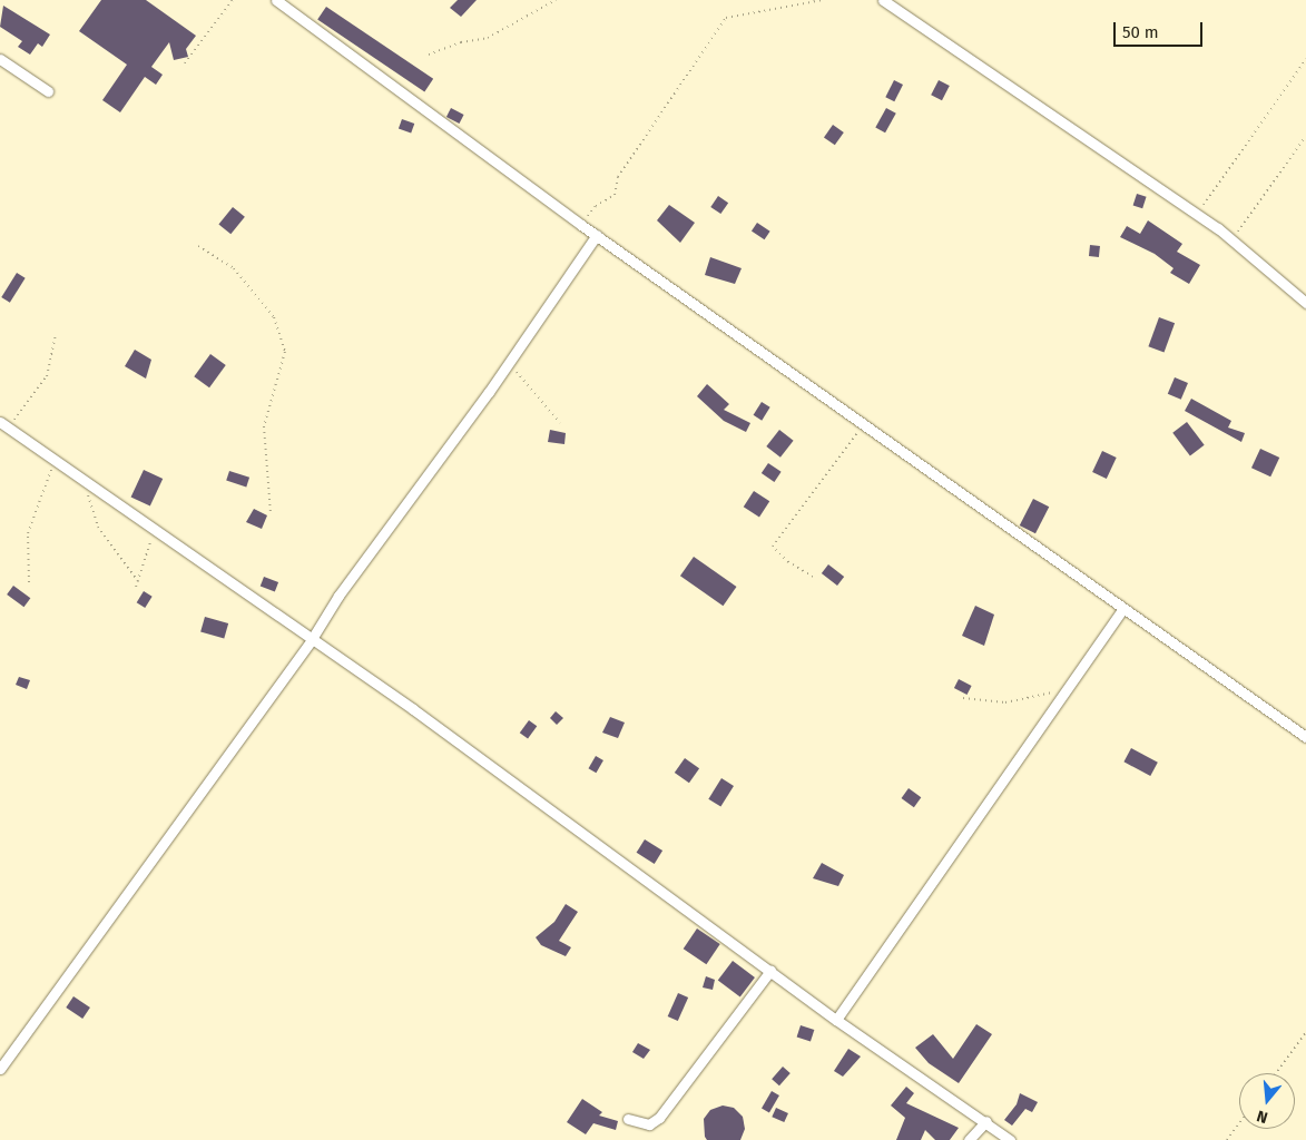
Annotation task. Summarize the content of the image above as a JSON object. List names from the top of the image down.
{
  "scale_bar": "50 m",
  "north": "bottom"
}
